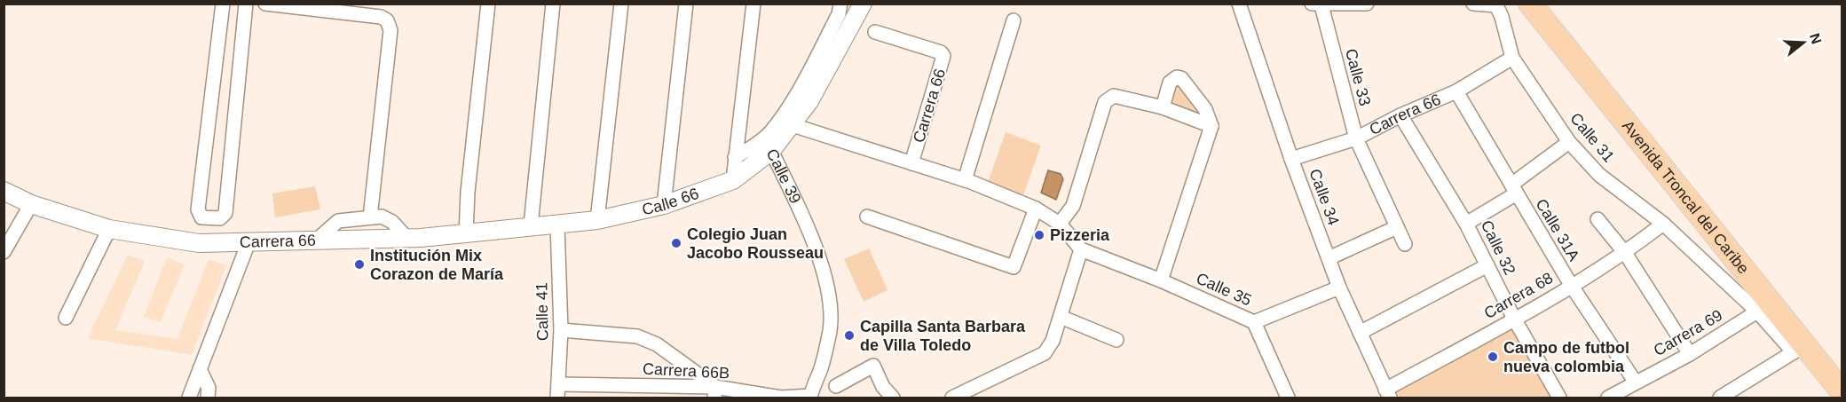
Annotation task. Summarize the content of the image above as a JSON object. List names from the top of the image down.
{
  "streets": {
    "highway": ["Avenida Troncal del Caribe"],
    "street": [
      "Calle 33",
      "Carrera 66",
      "Calle 31",
      "Calle 39",
      "Calle 34",
      "Calle 66",
      "Calle 31A",
      "Calle 32",
      "Calle 35",
      "Carrera 68",
      "Calle 41",
      "Carrera 69",
      "Carrera 66B"
    ]
  },
  "crossings": [
    ["Calle 33", "Carrera 66"],
    ["Carrera 66", "Calle 31"],
    ["Carrera 66", "Calle 39"],
    ["Carrera 66", "Calle 34"],
    ["Carrera 66", "Calle 66"],
    ["Carrera 66", "Calle 31A"],
    ["Carrera 66", "Calle 32"],
    ["Carrera 66", "Calle 35"],
    ["Carrera 66", "Calle 41"],
    ["Calle 31", "Avenida Troncal del Caribe"],
    ["Calle 31", "Carrera 68"],
    ["Calle 31", "Carrera 69"],
    ["Calle 39", "Calle 66"],
    ["Calle 39", "Carrera 66B"],
    ["Calle 34", "Carrera 68"],
    ["Calle 66", "Calle 41"],
    ["Calle 31A", "Carrera 68"],
    ["Calle 31A", "Carrera 69"],
    ["Calle 32", "Carrera 68"],
    ["Calle 41", "Carrera 66B"]
  ],
  "places": [
    "Pizzeria",
    "Colegio Juan Jacobo Rousseau",
    "Institución Mix Corazon de María",
    "Capilla Santa Barbara de Villa Toledo",
    "Campo de futbol nueva colombia"
  ],
  "north": "right"
}
